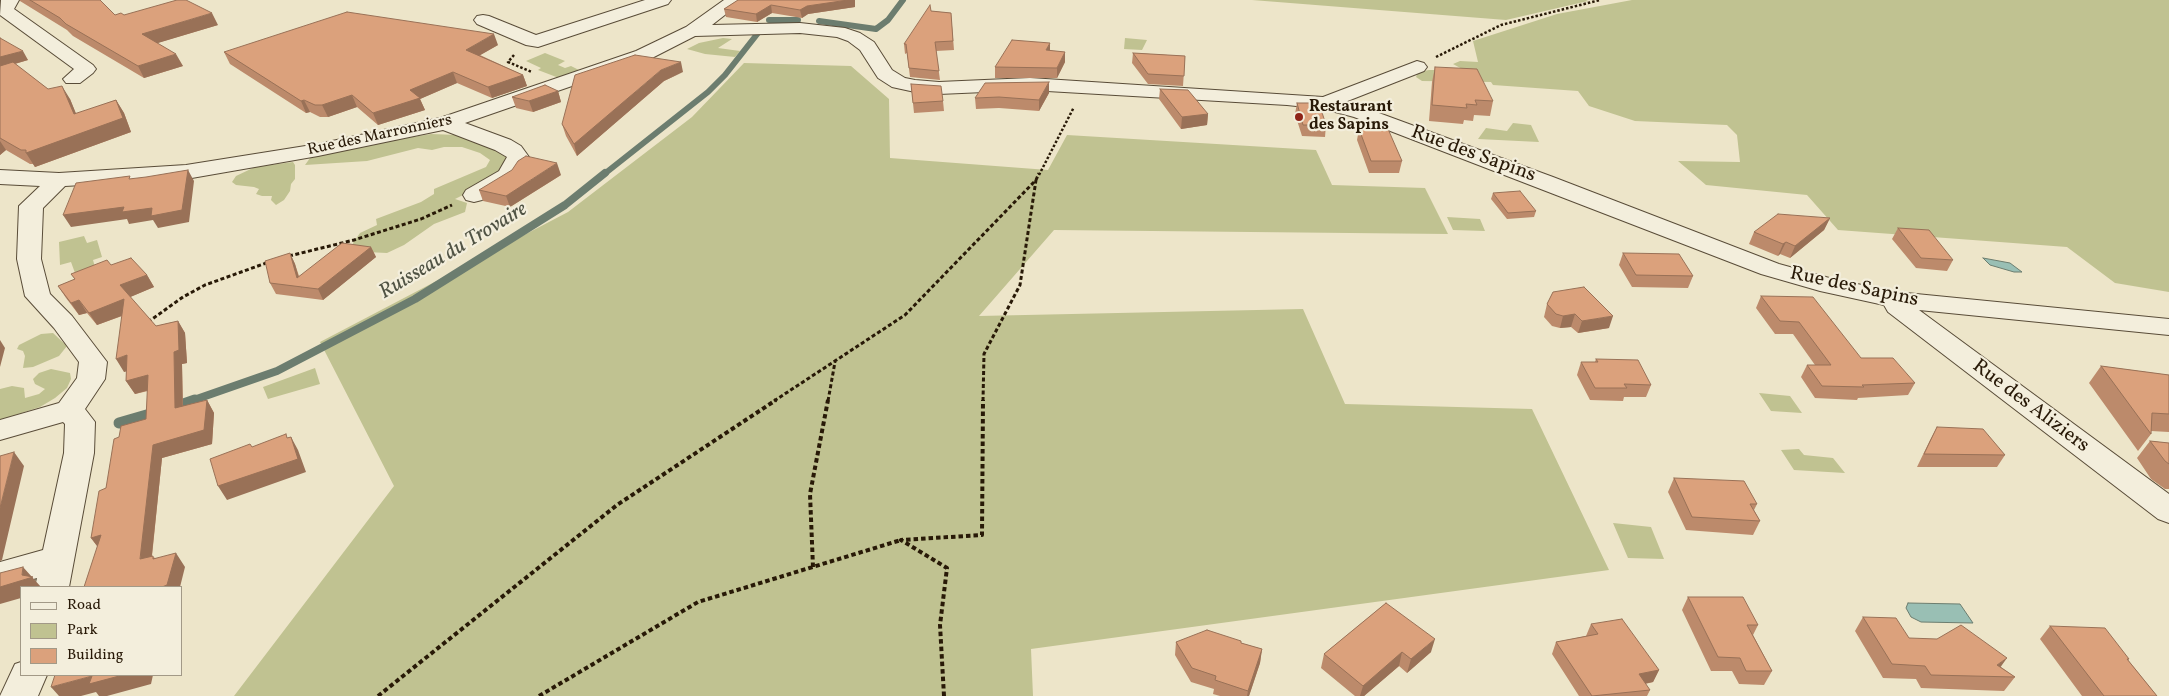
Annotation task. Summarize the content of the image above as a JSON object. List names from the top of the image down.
{
  "streets": {
    "street": ["Rue des Marronniers", "Rue des Sapins", "Rue des Aliziers"]
  },
  "crossings": [
    ["Rue des Marronniers", "Rue des Sapins"],
    ["Rue des Sapins", "Rue des Aliziers"]
  ],
  "water": ["Ruisseau du Trovaire"],
  "places": ["Restaurant des Sapins"],
  "legend": ["Road", "Park", "Building"]
}
